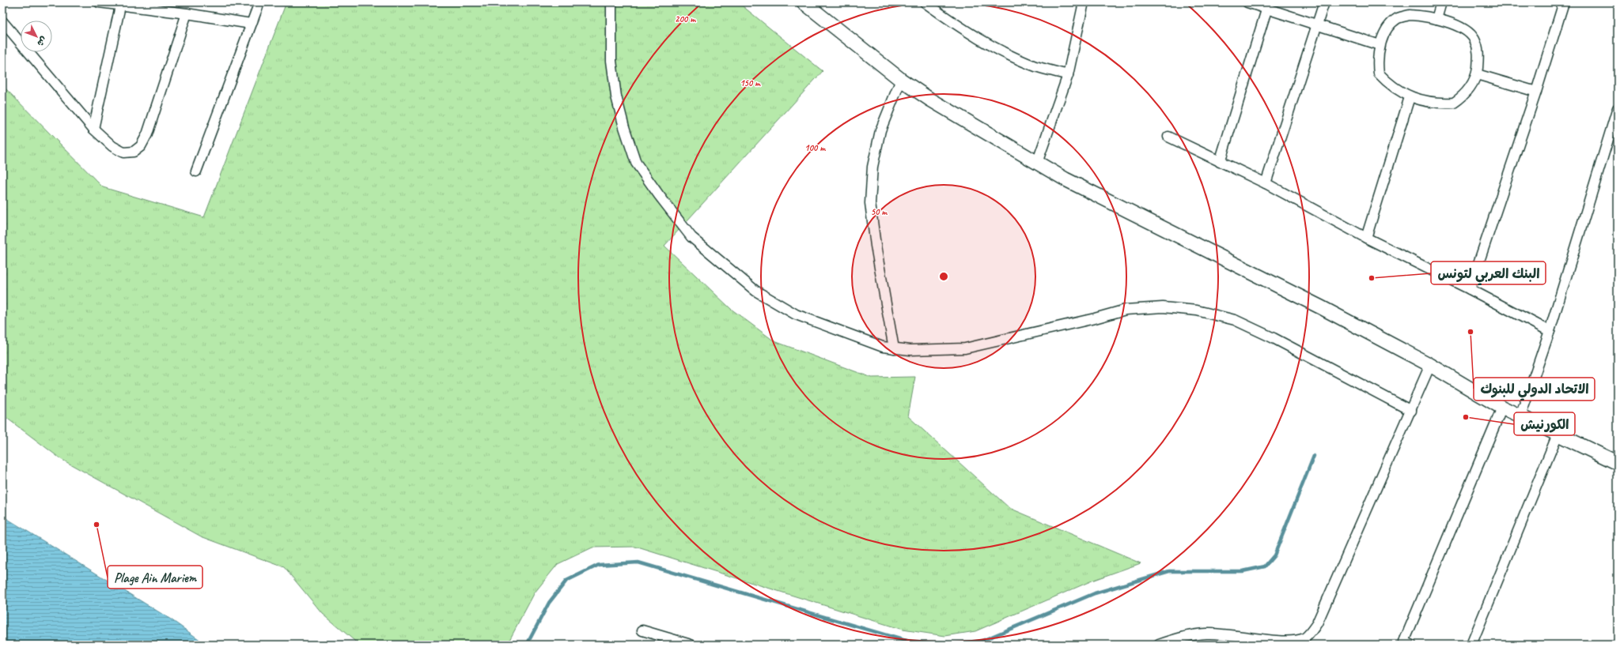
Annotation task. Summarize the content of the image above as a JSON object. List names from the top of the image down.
{
  "places": [
    "البنك العربي لتونس",
    "الاتحاد الدولي للبنوك",
    "الكورنيش",
    "Plage Ain Mariem"
  ],
  "north": "bottom right",
  "rings": [
    "200 m",
    "150 m",
    "100 m",
    "50 m"
  ]
}
